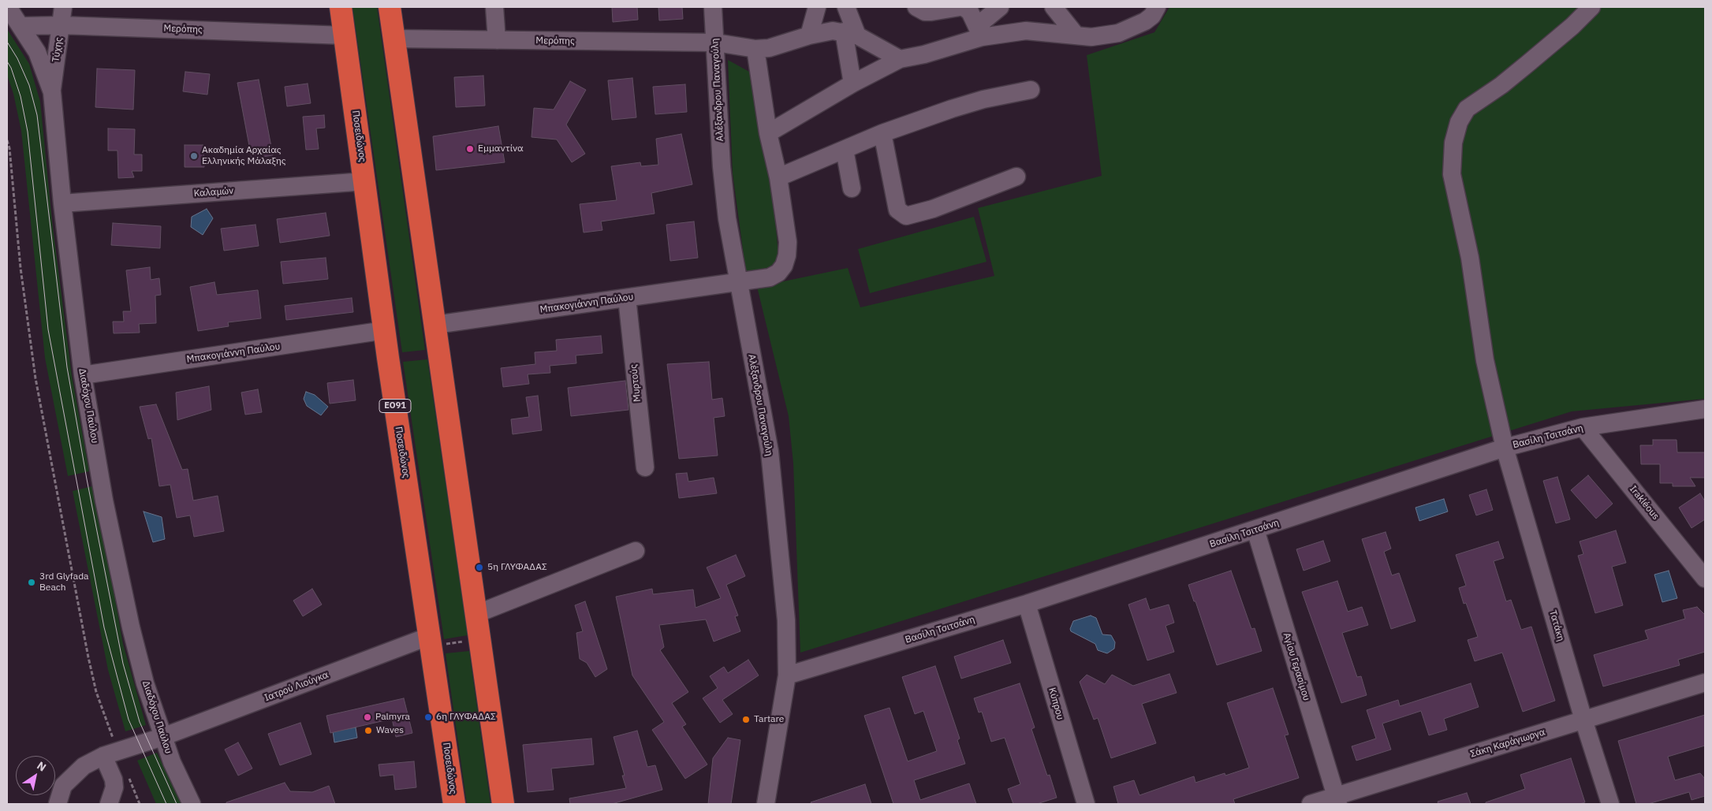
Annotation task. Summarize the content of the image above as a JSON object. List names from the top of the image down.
{
  "streets": {
    "highway": ["Ποσειδώνος", "ΕΟ91"],
    "street": [
      "Μερόπης",
      "Τύχης",
      "Αλέξανδρου Παναγούλη",
      "Καλαμών",
      "Μπακογιάννη Παύλου",
      "Μυρτούς",
      "Διαδόχου Παύλου",
      "Βασίλη Τσιτσάνη",
      "Irakléous",
      "Τατάκη",
      "Αγίου Γερασίμου",
      "Ιατρού Λιούγκα",
      "Κύπρου",
      "Σάκη Καράγιωργα"
    ]
  },
  "crossings": [
    ["Μερόπης", "Τύχης"],
    ["Μερόπης", "Αλέξανδρου Παναγούλη"],
    ["Μερόπης", "Ποσειδώνος"],
    ["Μερόπης", "Μπακογιάννη Παύλου"],
    ["Μερόπης", "Διαδόχου Παύλου"],
    ["Τύχης", "Διαδόχου Παύλου"],
    ["Αλέξανδρου Παναγούλη", "Μπακογιάννη Παύλου"],
    ["Αλέξανδρου Παναγούλη", "Βασίλη Τσιτσάνη"],
    ["Ποσειδώνος", "Καλαμών"],
    ["Ποσειδώνος", "Μπακογιάννη Παύλου"],
    ["Ποσειδώνος", "Ιατρού Λιούγκα"],
    ["Καλαμών", "Διαδόχου Παύλου"],
    ["Μπακογιάννη Παύλου", "Μυρτούς"],
    ["Μπακογιάννη Παύλου", "Διαδόχου Παύλου"],
    ["Διαδόχου Παύλου", "Ιατρού Λιούγκα"],
    ["Βασίλη Τσιτσάνη", "Irakléous"],
    ["Βασίλη Τσιτσάνη", "Τατάκη"],
    ["Βασίλη Τσιτσάνη", "Αγίου Γερασίμου"],
    ["Βασίλη Τσιτσάνη", "Κύπρου"],
    ["Τατάκη", "Σάκη Καράγιωργα"],
    ["Αγίου Γερασίμου", "Σάκη Καράγιωργα"]
  ],
  "places": [
    "Εμμαντίνα",
    "Ακαδημία Αρχαίας Ελληνικής Μάλαξης",
    "5η ΓΛΥΦΑΔΑΣ",
    "3rd Glyfada Beach",
    "Palmyra",
    "6η ΓΛΥΦΑΔΑΣ",
    "Tartare",
    "Waves"
  ],
  "north": "top right"
}
